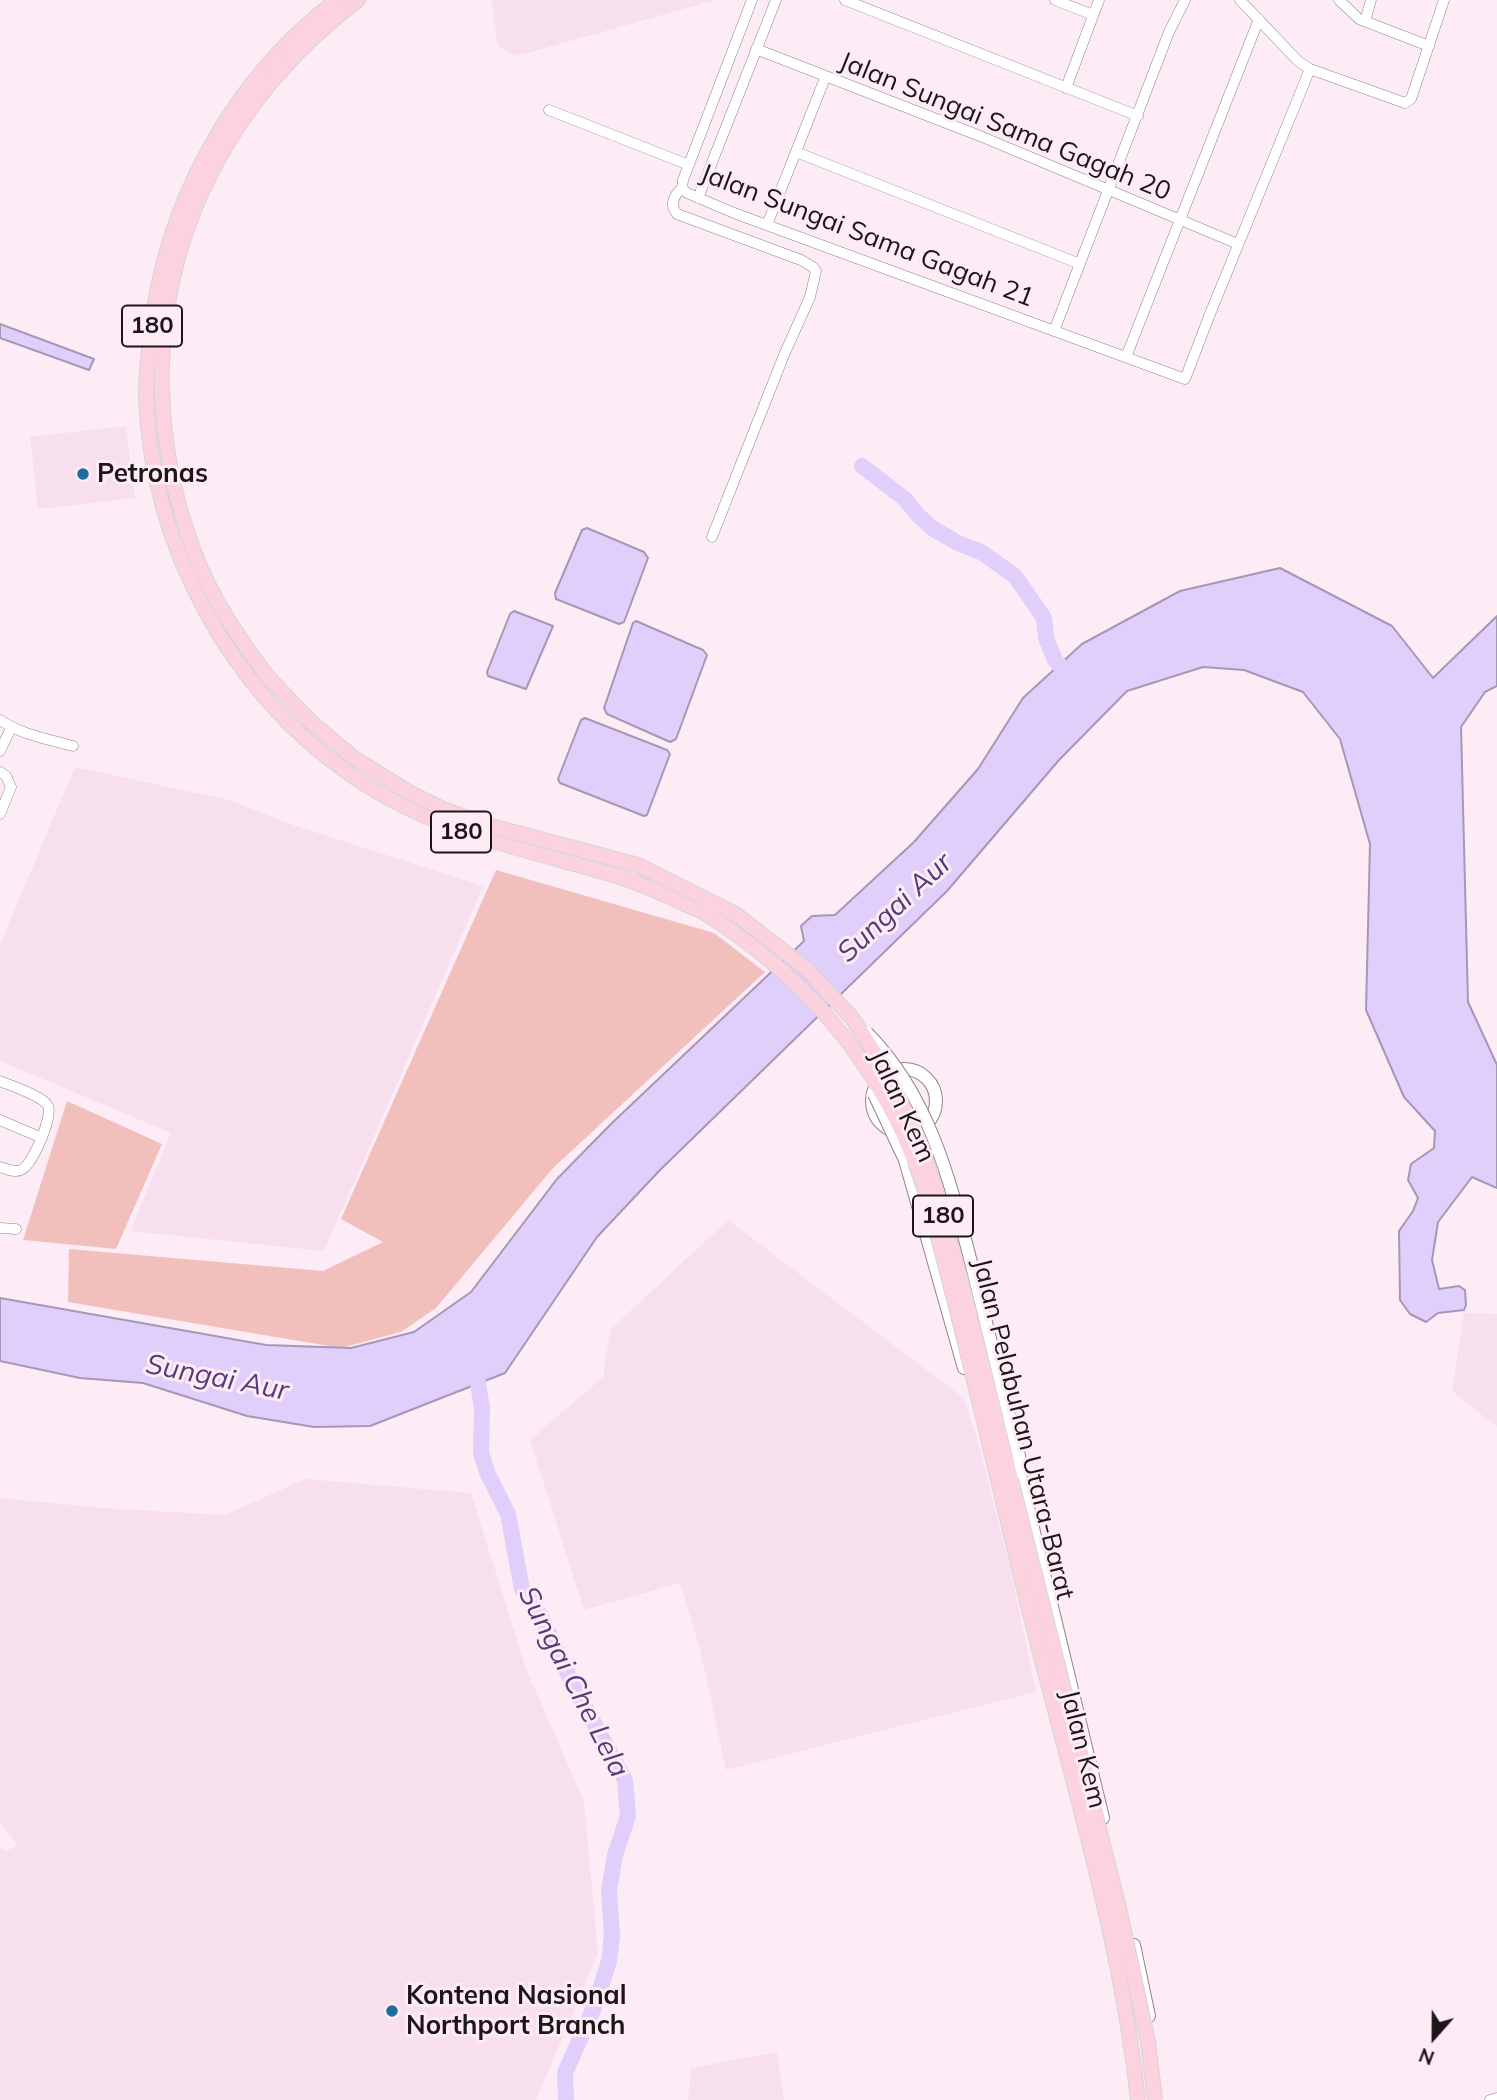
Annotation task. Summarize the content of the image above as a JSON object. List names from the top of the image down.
{
  "streets": {
    "main road": ["180", "Jalan Pelabuhan Utara-Barat"],
    "street": ["Jalan Sungai Sama Gagah 20", "Jalan Sungai Sama Gagah 21", "Jalan Kem"]
  },
  "crossings": [
    ["Jalan Sungai Sama Gagah 20", "Jalan Sungai Sama Gagah 21"],
    ["Jalan Kem", "Jalan Pelabuhan Utara-Barat"]
  ],
  "water": ["Sungai Aur", "Sungai Che Lela"],
  "places": ["Petronas", "Kontena Nasional Northport Branch"],
  "north": "bottom"
}
